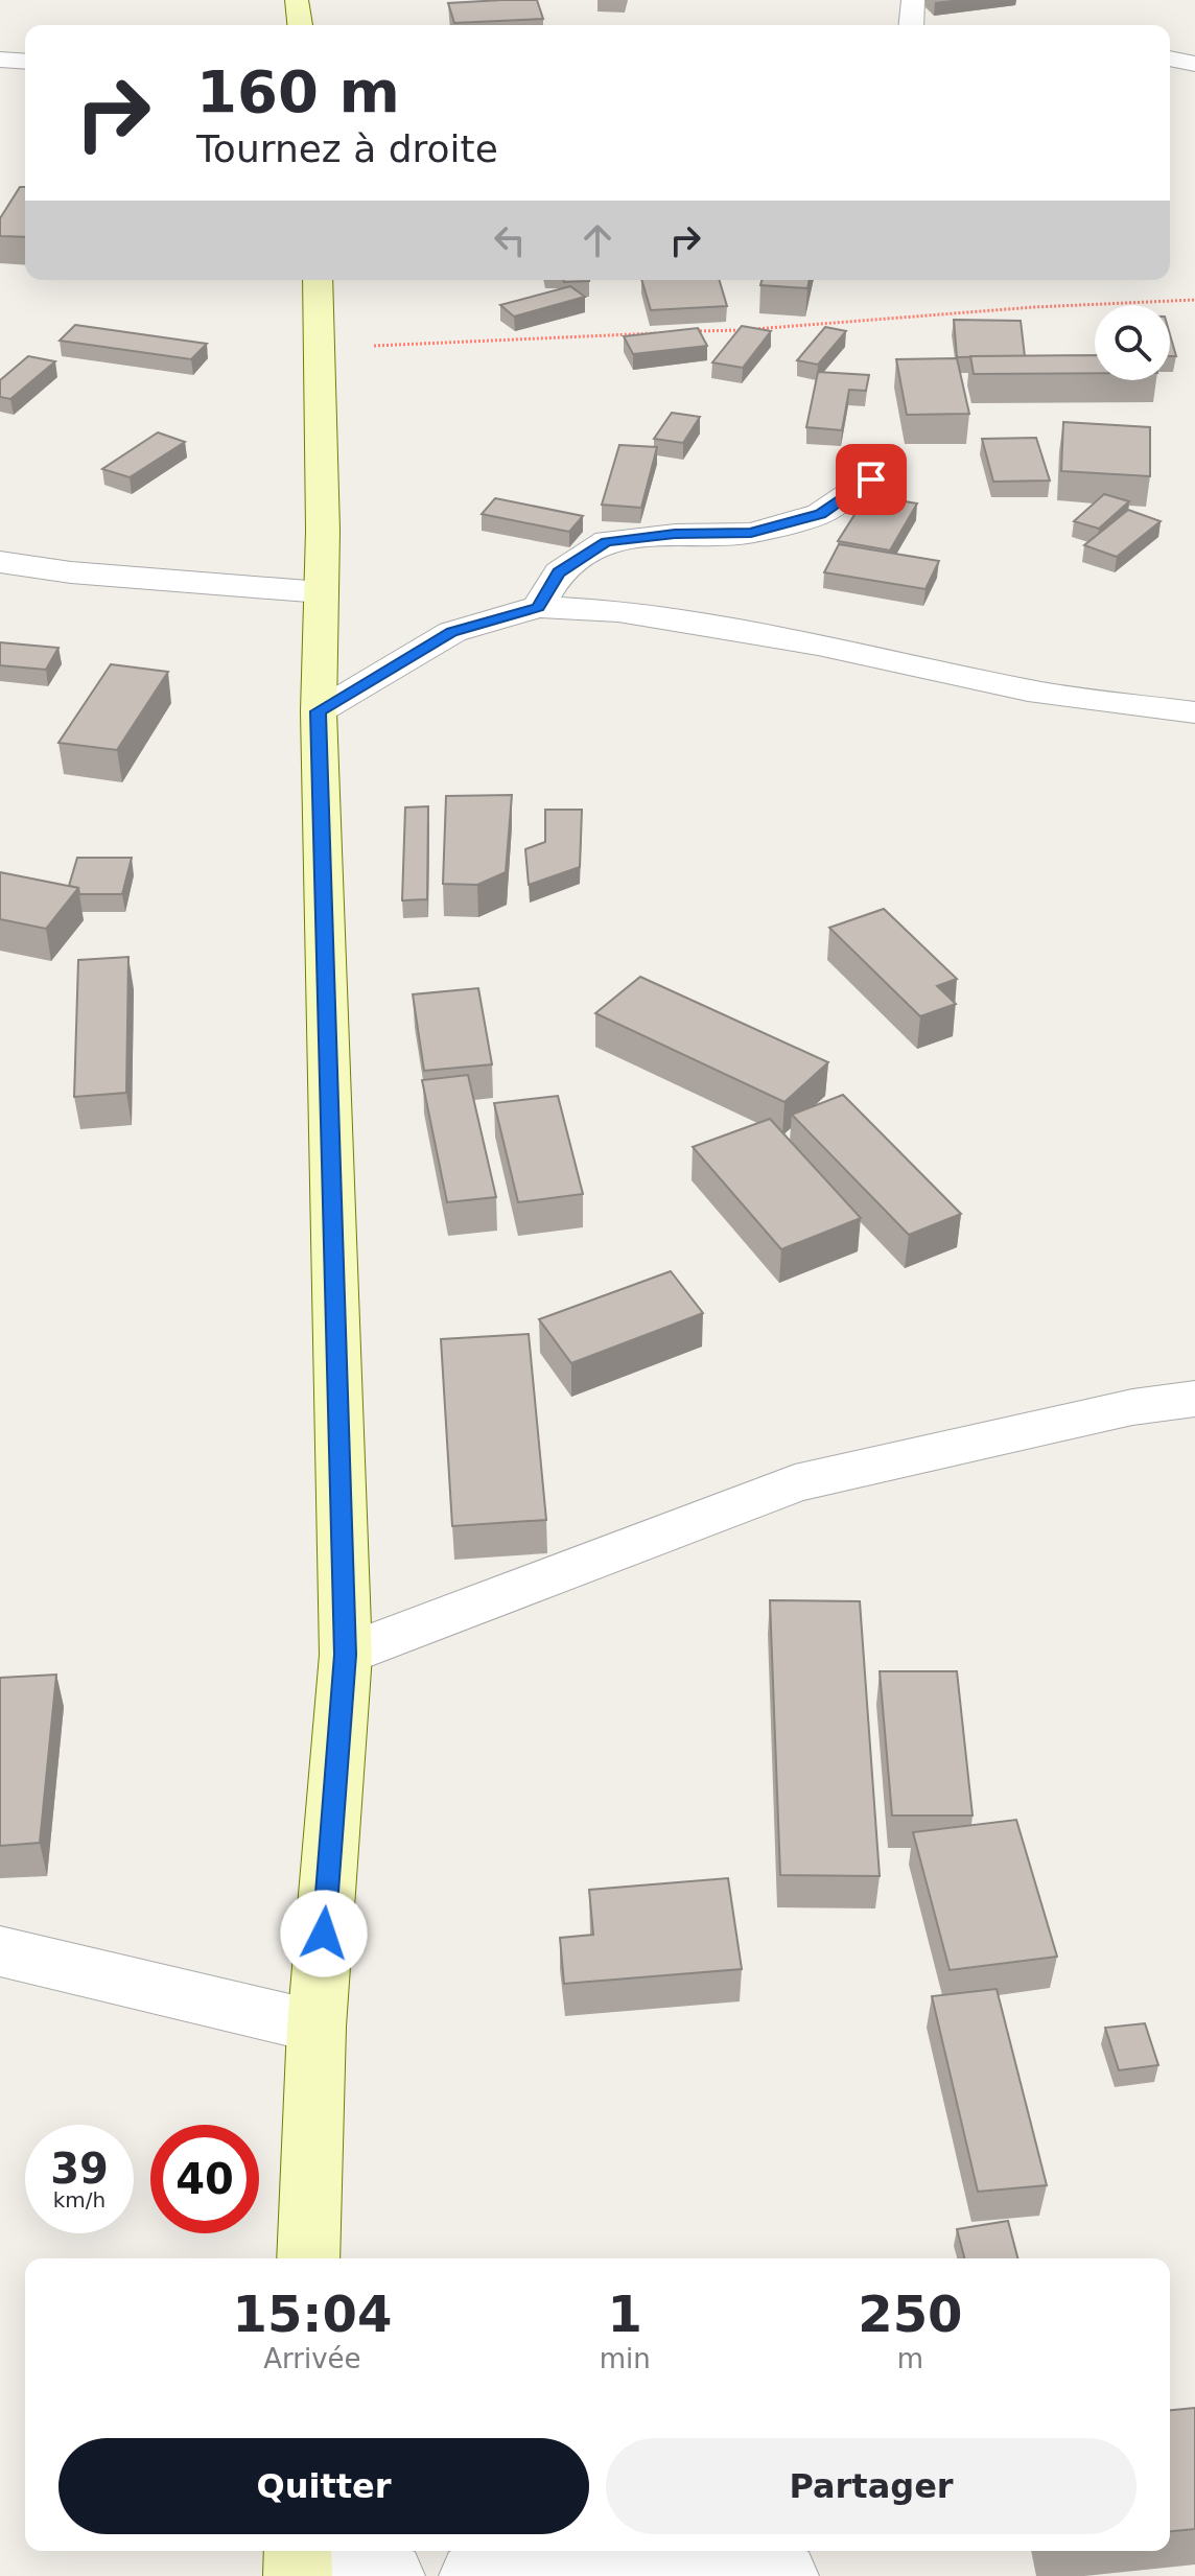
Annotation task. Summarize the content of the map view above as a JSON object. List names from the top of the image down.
{
  "page": {
    "turn": ["160 m", "Tournez à droite"],
    "speed": "39 km/h",
    "limit": "40",
    "eta": [
      "15:04",
      "Arrivée",
      "1",
      "min",
      "250",
      "m"
    ],
    "buttons": ["Quitter", "Partager"]
  }
}
